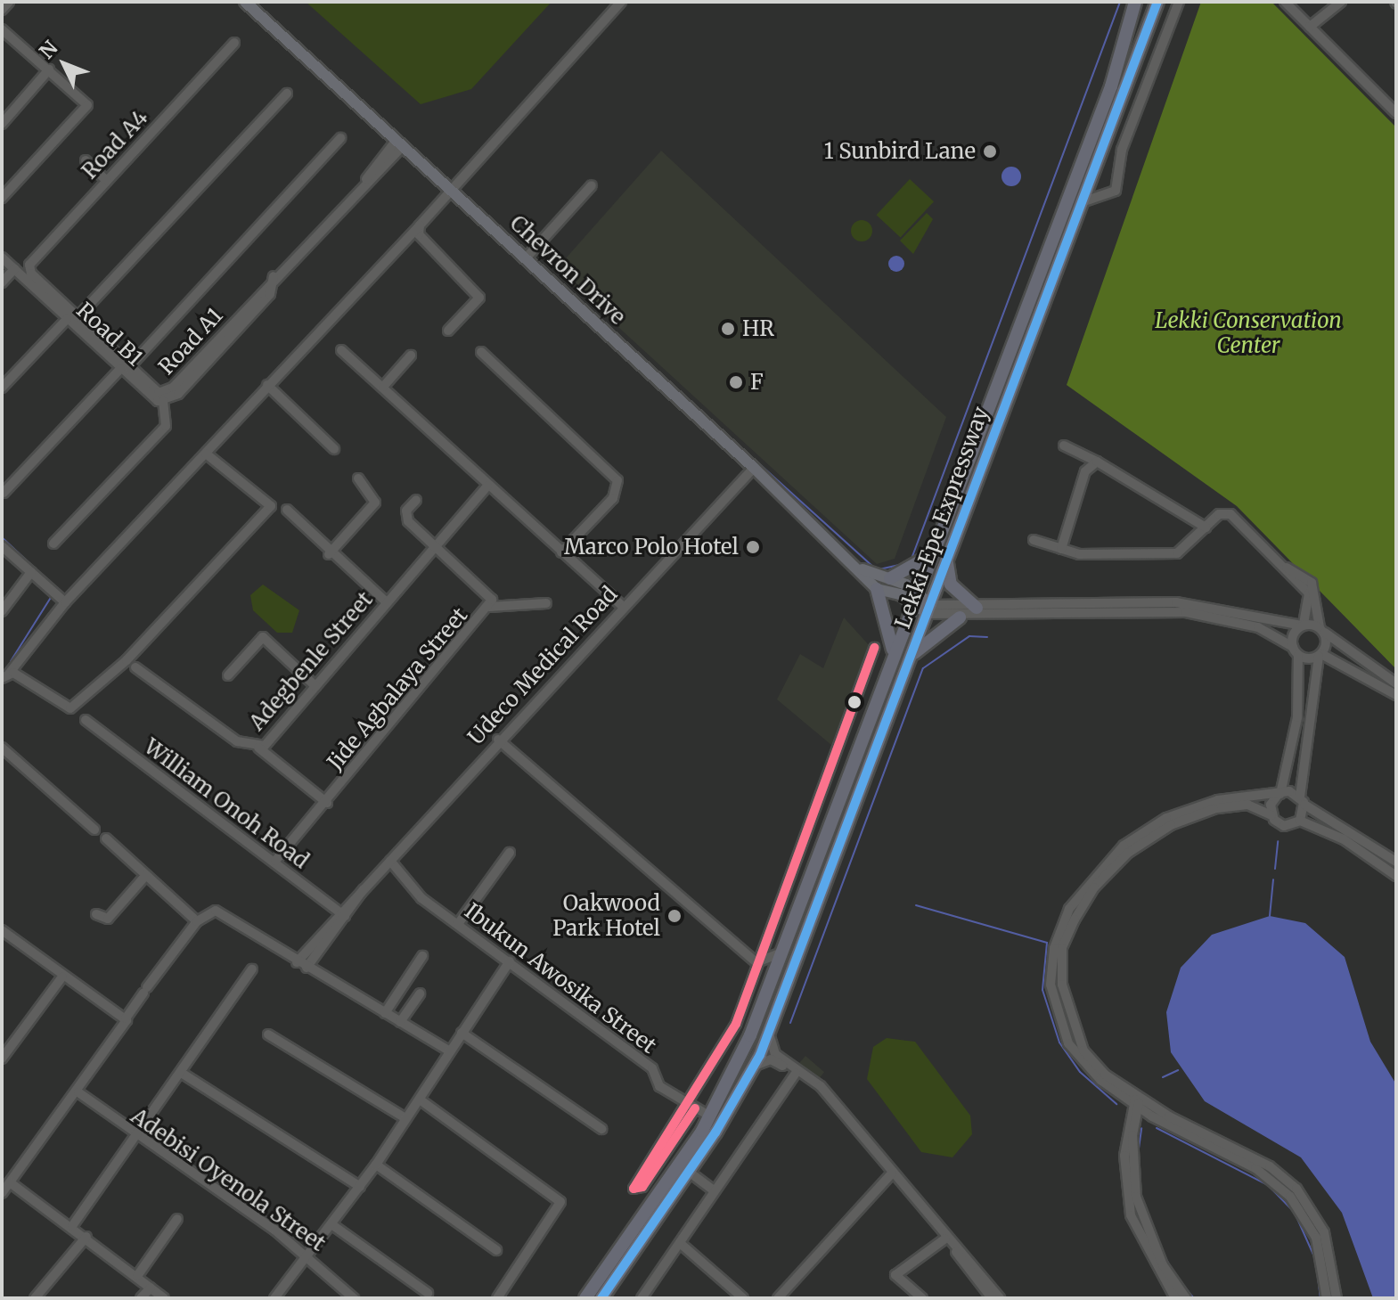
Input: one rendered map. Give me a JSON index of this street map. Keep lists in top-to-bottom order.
{
  "streets": {
    "highway": ["Lekki-Epe Expressway"],
    "main road": ["Chevron Drive"],
    "street": [
      "Road A4",
      "Road B1",
      "Road A1",
      "Adegbenle Street",
      "Udeco Medical Road",
      "Jide Agbalaya Street",
      "William Onoh Road",
      "Ibukun Awosika Street",
      "Adebisi Oyenola Street"
    ]
  },
  "crossings": [
    ["Road A4", "Road A1"],
    ["Chevron Drive", "Road A1"],
    ["Chevron Drive", "Lekki-Epe Expressway"],
    ["Chevron Drive", "Udeco Medical Road"],
    ["Road B1", "Road A1"],
    ["Lekki-Epe Expressway", "Ibukun Awosika Street"],
    ["Adegbenle Street", "Jide Agbalaya Street"],
    ["Udeco Medical Road", "William Onoh Road"],
    ["Udeco Medical Road", "Ibukun Awosika Street"],
    ["Jide Agbalaya Street", "William Onoh Road"]
  ],
  "parks": ["Lekki Conservation Center"],
  "places": [
    "1 Sunbird Lane",
    "HR",
    "F",
    "Marco Polo Hotel",
    "Oakwood Park Hotel"
  ],
  "north": "top left"
}
